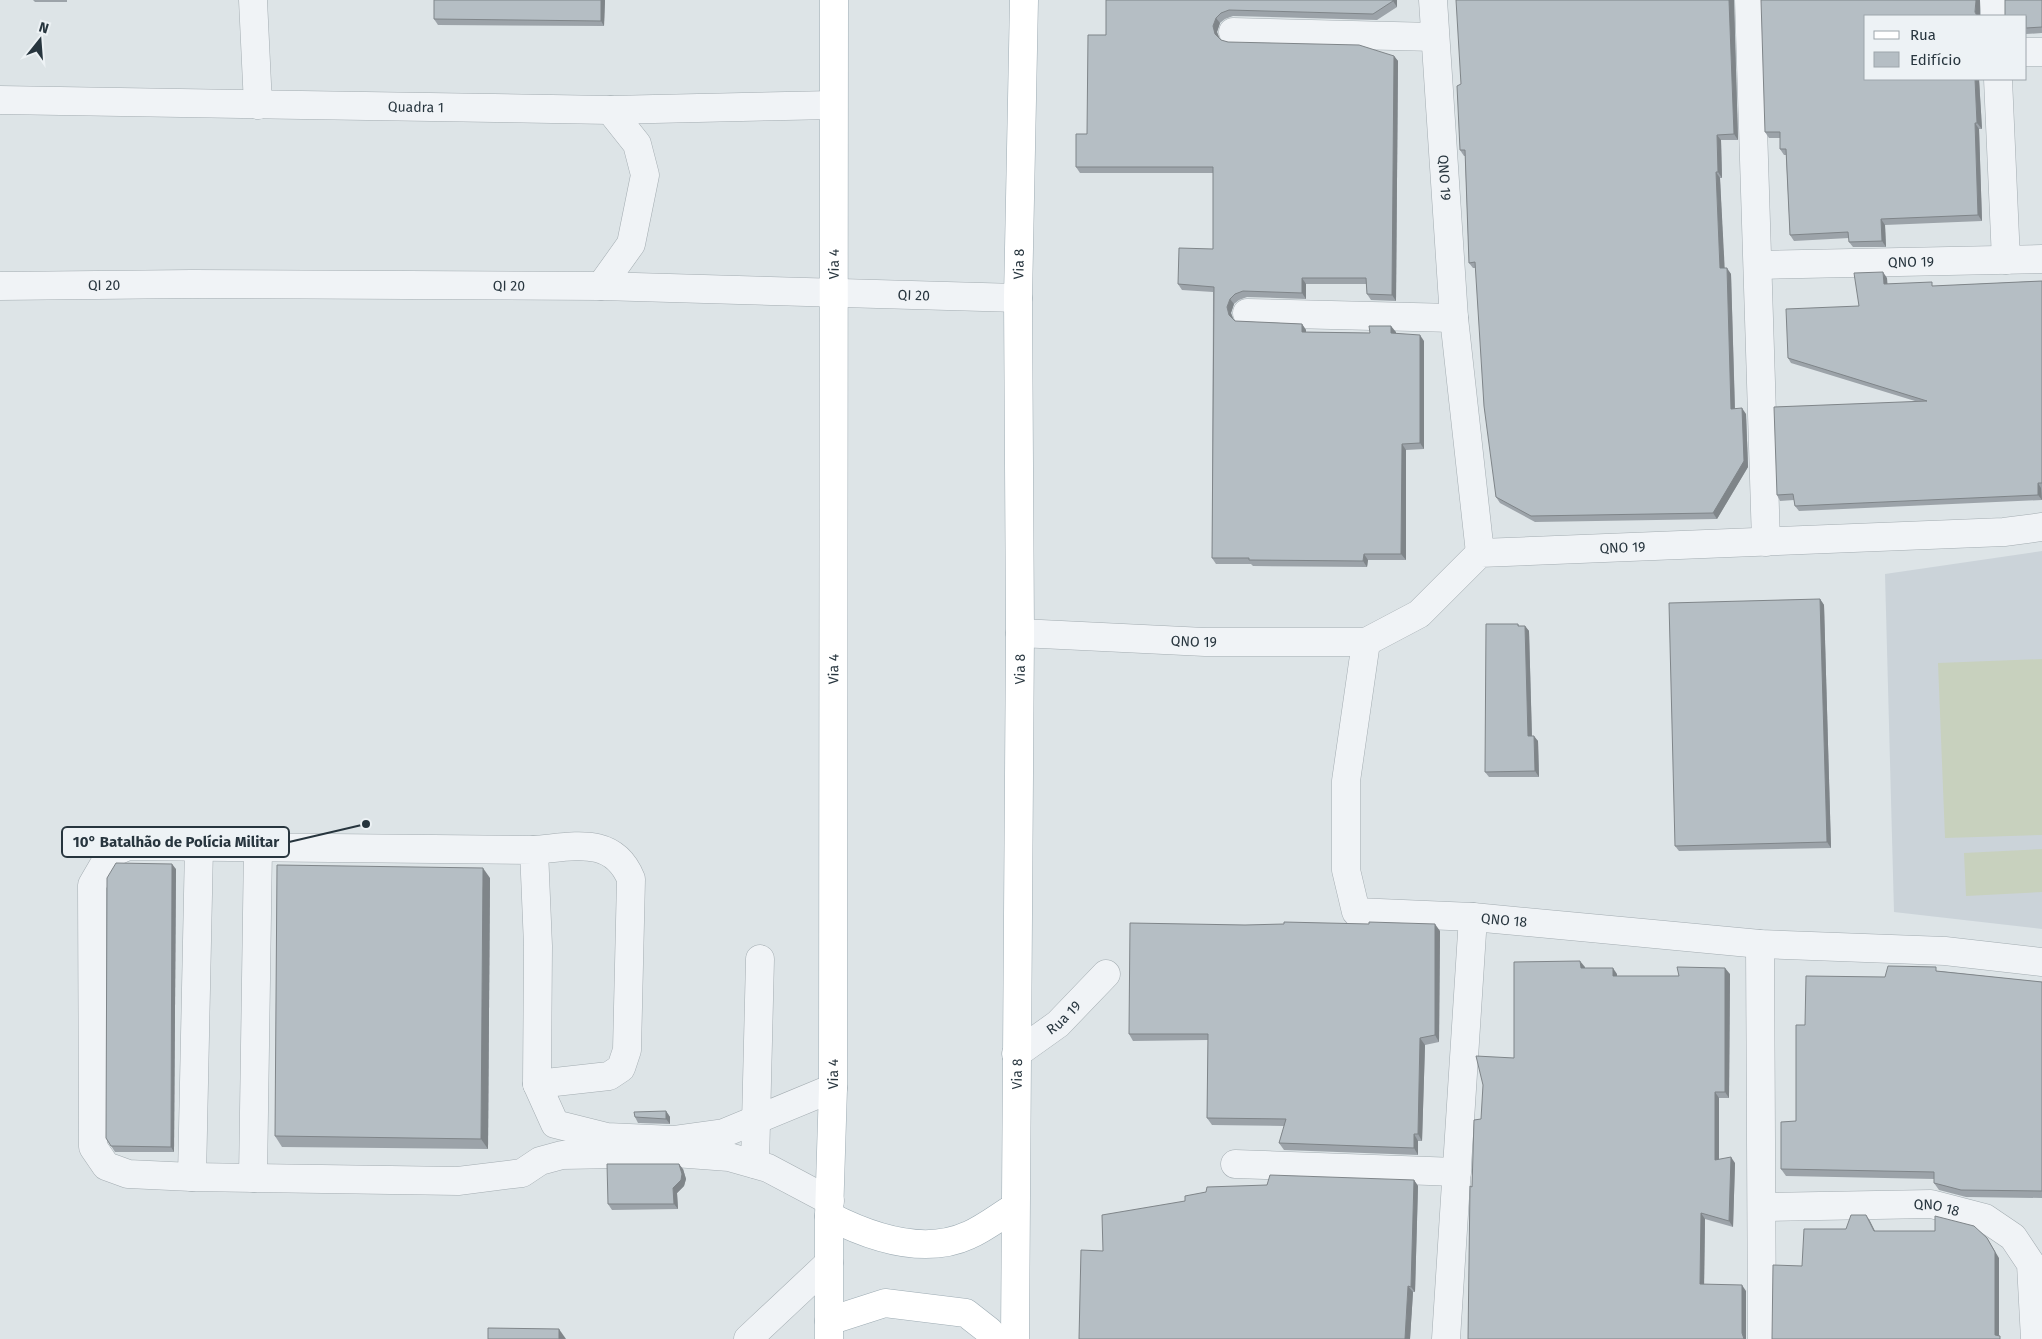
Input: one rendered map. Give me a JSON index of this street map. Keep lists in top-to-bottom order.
{
  "streets": {
    "main road": ["Via 8", "Via 4"],
    "street": [
      "Quadra 1",
      "QNO 19",
      "QI 20",
      "QNO 18",
      "Rua 19"
    ]
  },
  "crossings": [
    ["Quadra 1", "Via 4"],
    ["QNO 19", "Via 8"],
    ["Via 8", "QI 20"],
    ["Via 8", "Rua 19"],
    ["Via 4", "QI 20"]
  ],
  "places": ["10° Batalhão de Polícia Militar"],
  "legend": ["Rua", "Edifício"],
  "north": "top"
}
